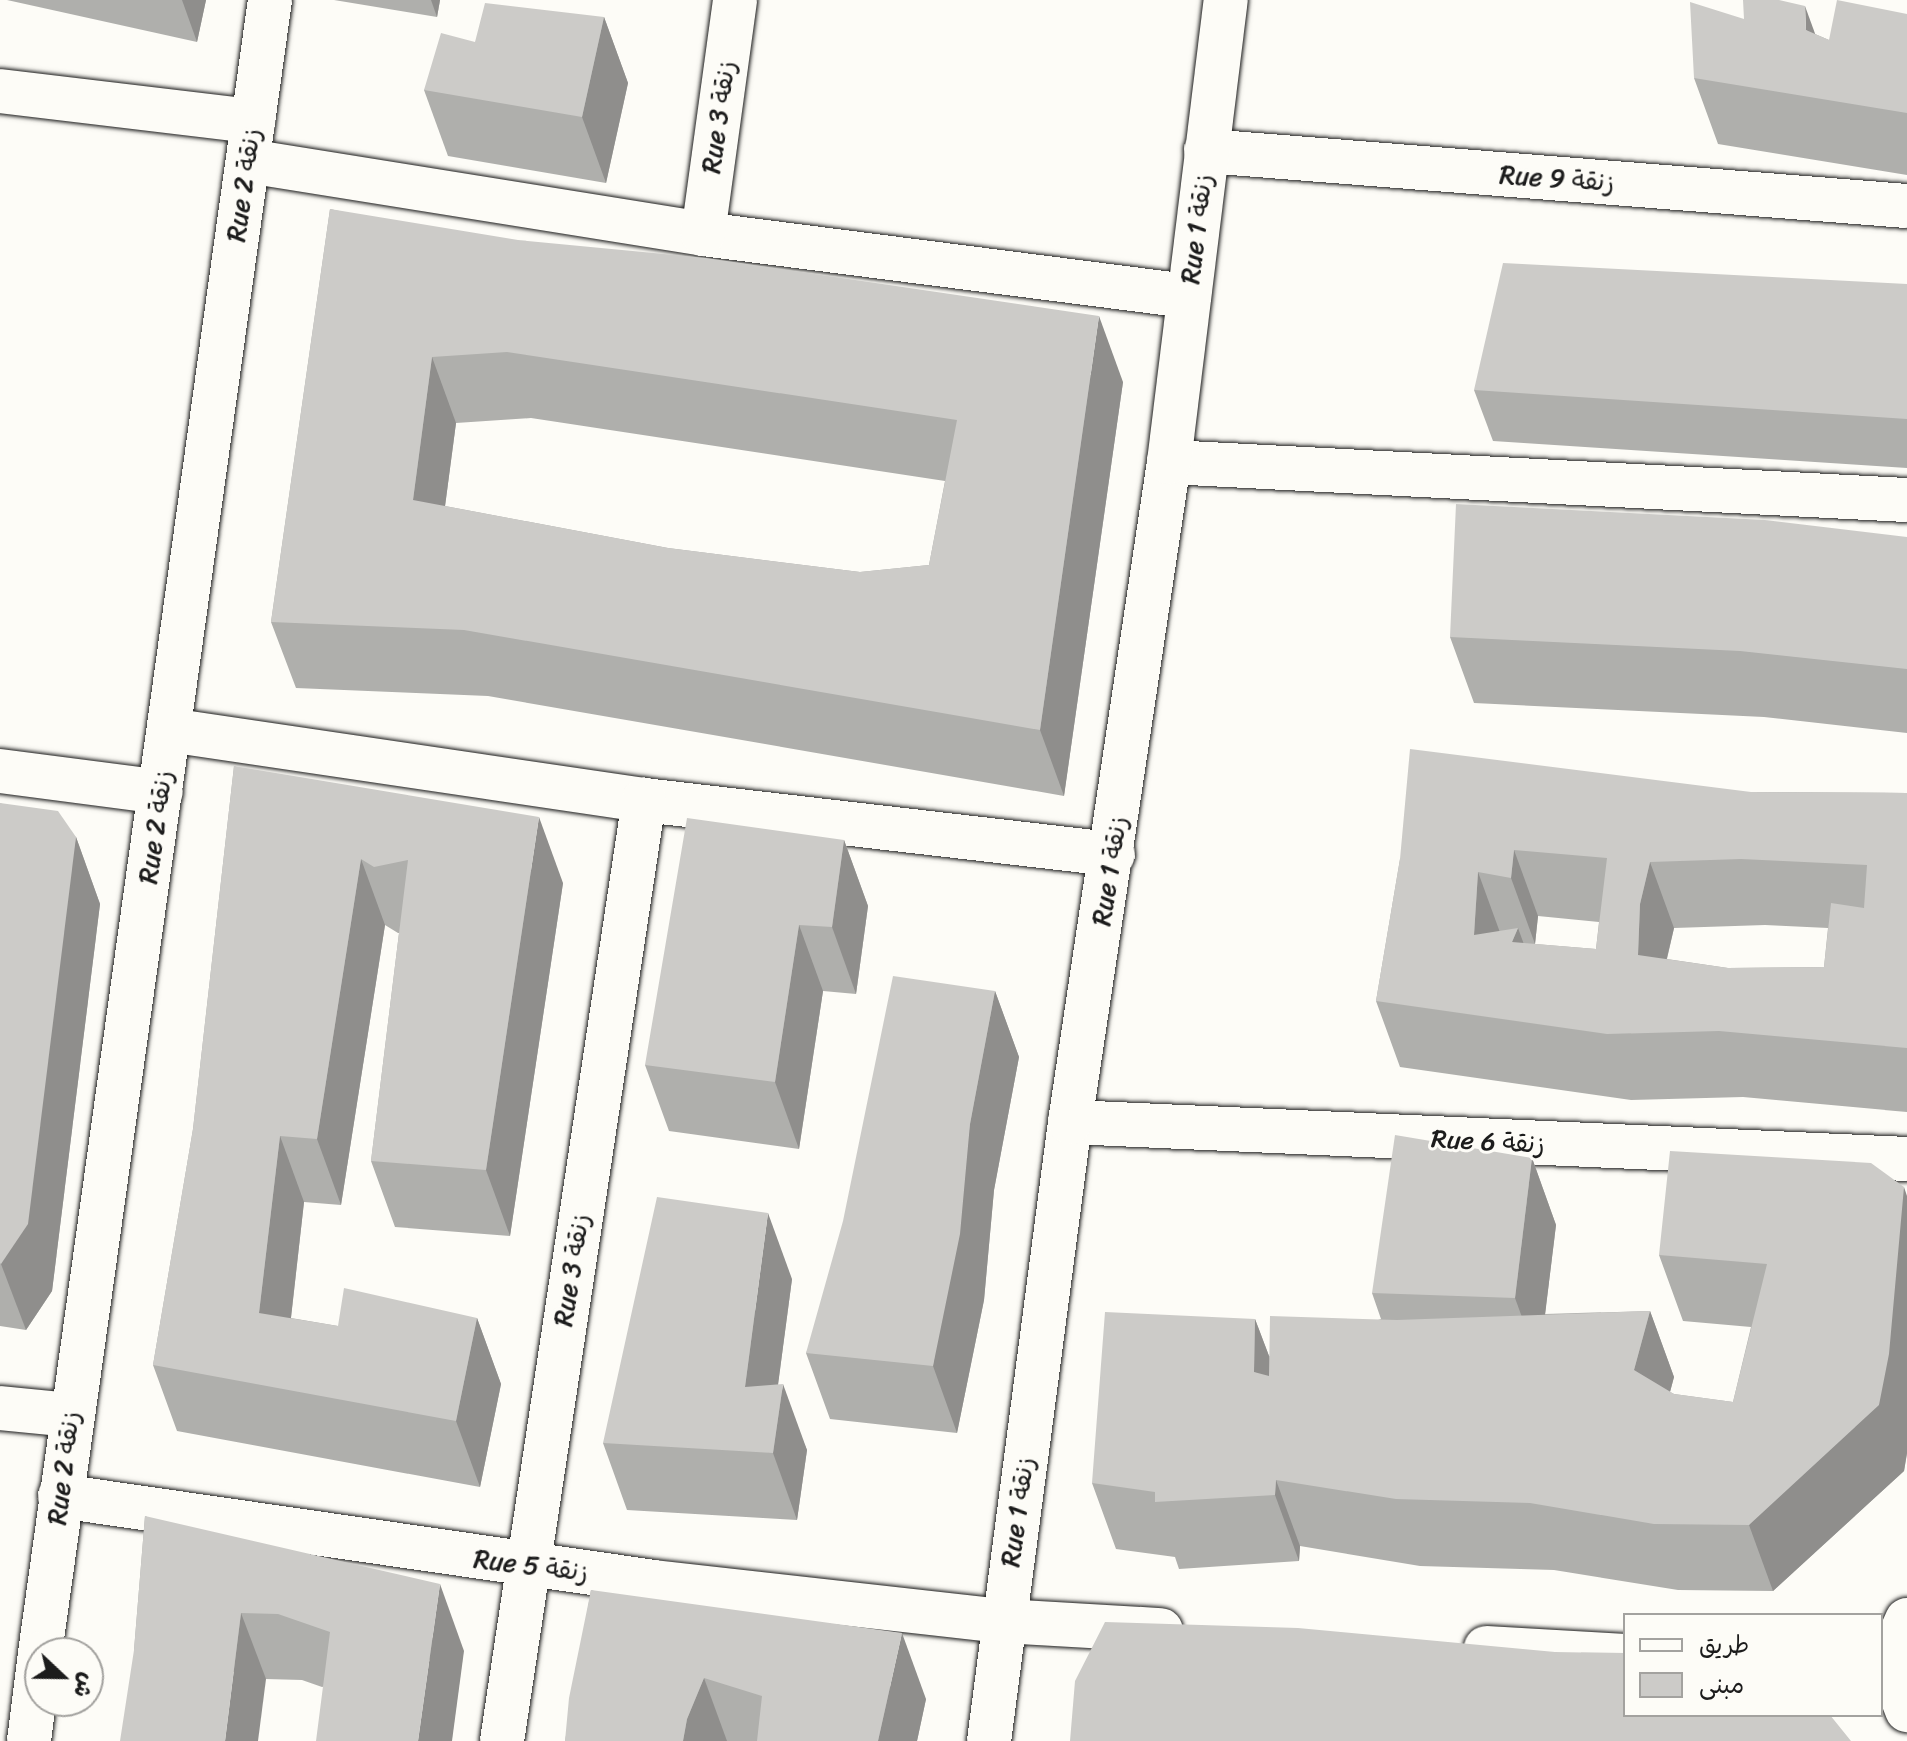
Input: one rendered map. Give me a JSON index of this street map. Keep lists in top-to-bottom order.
{
  "streets": {
    "street": [
      "Rue 3 زنقة",
      "Rue 9 زنقة",
      "Rue 2 زنقة",
      "Rue 1 زنقة",
      "Rue 6 زنقة",
      "Rue 5 زنقة"
    ]
  },
  "crossings": [
    ["Rue 3 زنقة", "Rue 5 زنقة"],
    ["Rue 9 زنقة", "Rue 1 زنقة"],
    ["Rue 2 زنقة", "Rue 5 زنقة"],
    ["Rue 1 زنقة", "Rue 6 زنقة"],
    ["Rue 1 زنقة", "Rue 5 زنقة"]
  ],
  "legend": ["طريق", "مبنى"],
  "north": "right"
}
